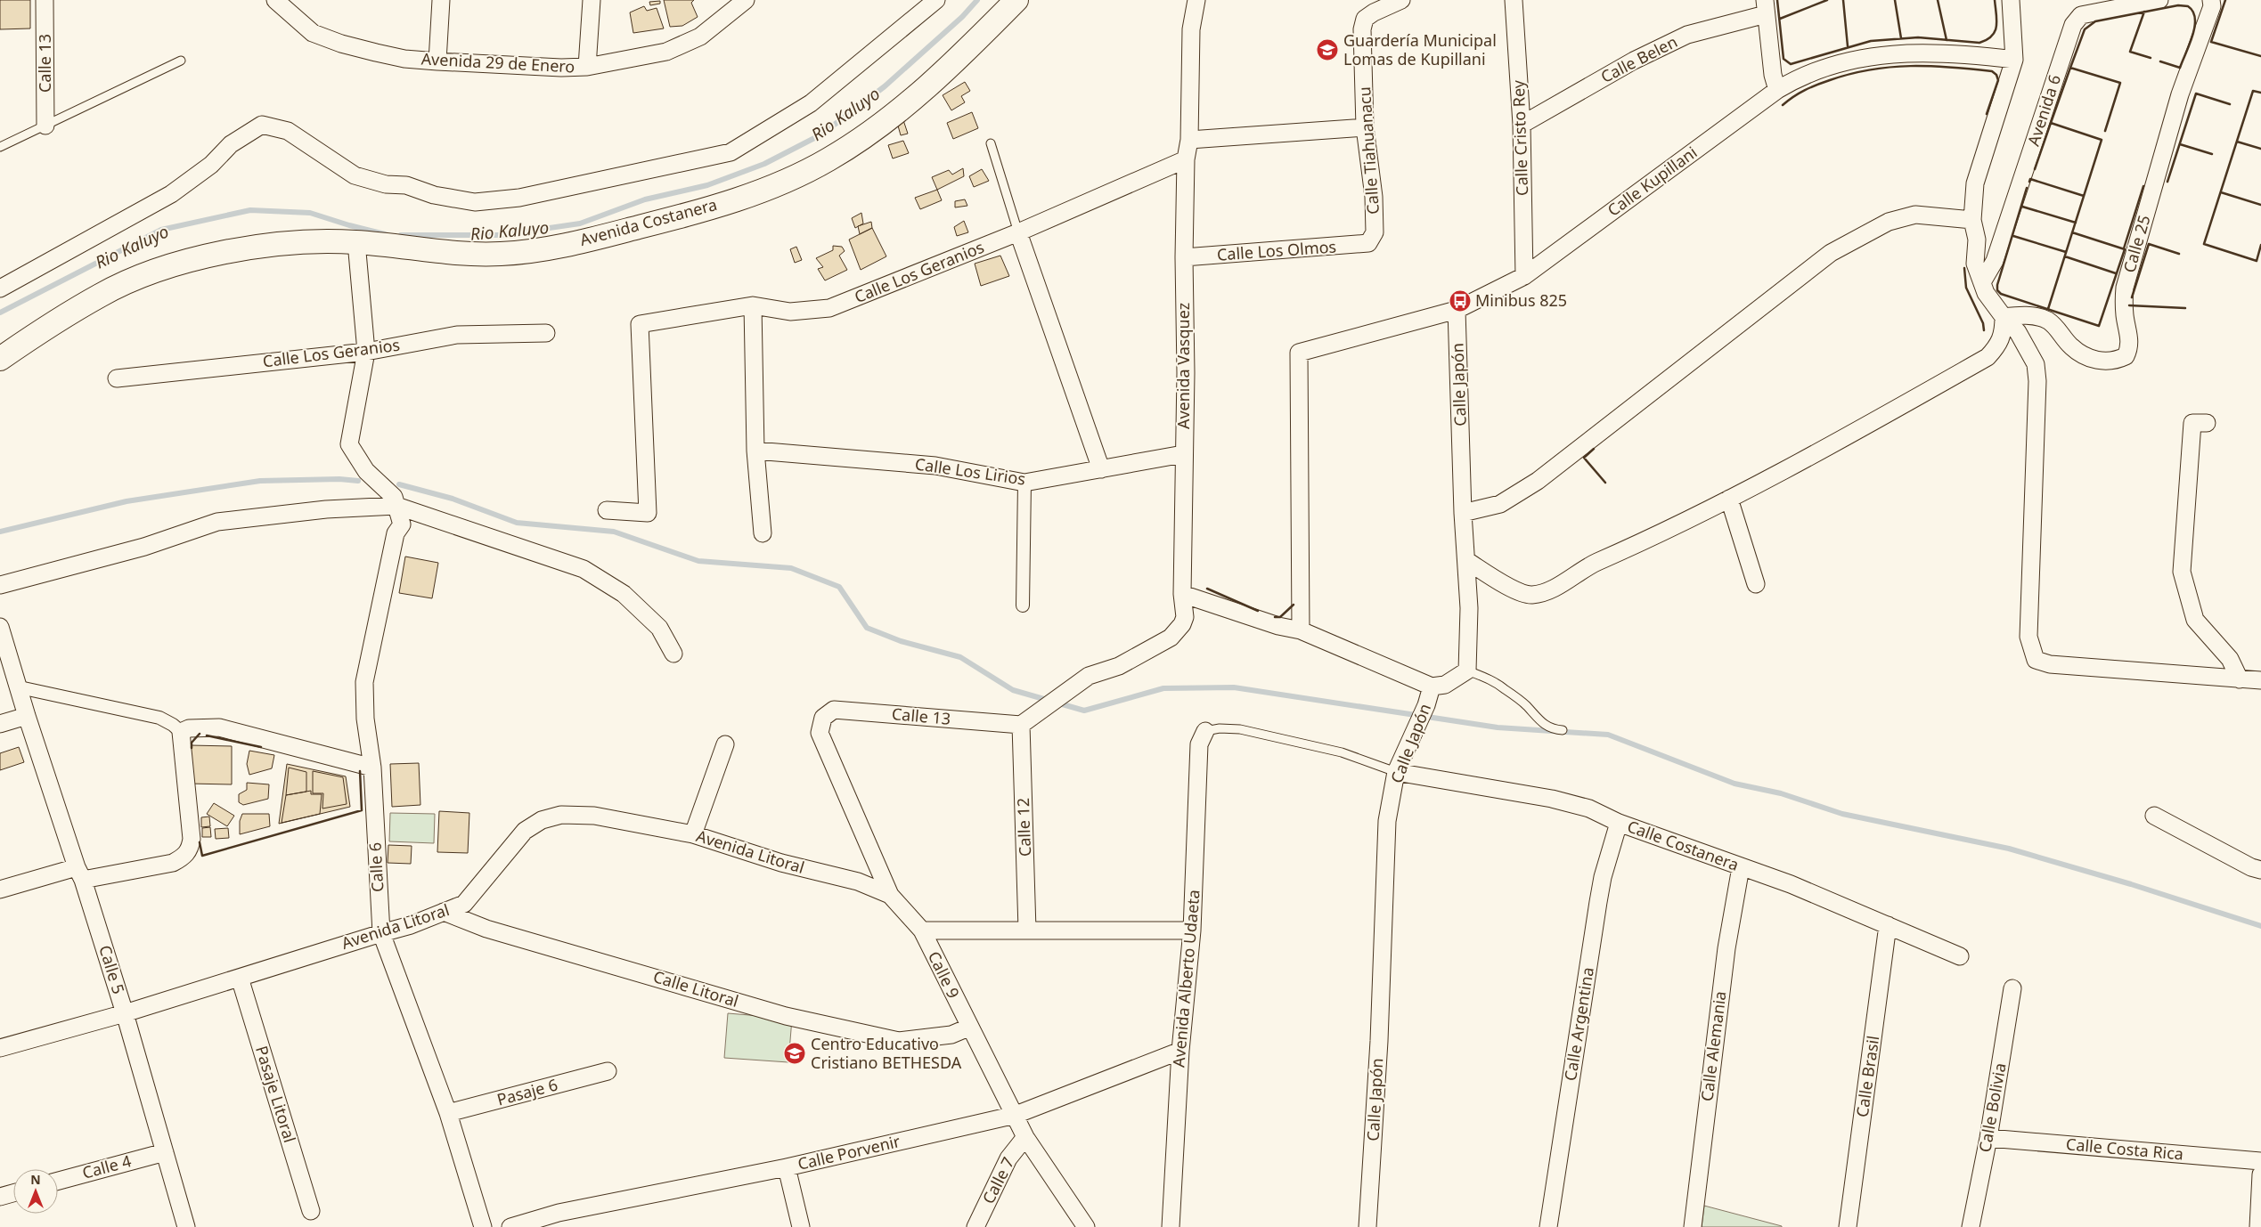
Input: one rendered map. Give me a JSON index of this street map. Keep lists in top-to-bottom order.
{
  "streets": {
    "main road": ["Avenida Costanera"],
    "street": [
      "Calle Belen",
      "Calle 13",
      "Avenida 29 de Enero",
      "Avenida 6",
      "Calle Cristo Rey",
      "Calle Tiahuanacu",
      "Calle Kupillani",
      "Calle 25",
      "Calle Los Olmos",
      "Calle Los Geranios",
      "Avenida Vasquez",
      "Calle Japón",
      "Calle Los Lirios",
      "Calle 12",
      "Calle Costanera",
      "Avenida Litoral",
      "Calle 6",
      "Calle 5",
      "Calle 9",
      "Avenida Alberto Udaeta",
      "Calle Litoral",
      "Calle Argentina",
      "Calle Alemania",
      "Calle Brasil",
      "Pasaje 6",
      "Pasaje Litoral",
      "Calle Bolivia",
      "Calle Costa Rica",
      "Calle Porvenir",
      "Calle 4",
      "Calle 7"
    ]
  },
  "crossings": [
    ["Calle Belen", "Calle Cristo Rey"],
    ["Calle 13", "Avenida Vasquez"],
    ["Calle 13", "Calle 12"],
    ["Calle 13", "Calle 9"],
    ["Calle Cristo Rey", "Calle Kupillani"],
    ["Calle Tiahuanacu", "Calle Los Olmos"],
    ["Calle Kupillani", "Calle Japón"],
    ["Calle Los Olmos", "Avenida Vasquez"],
    ["Calle Los Geranios", "Avenida Vasquez"],
    ["Avenida Vasquez", "Calle Los Lirios"],
    ["Avenida Vasquez", "Calle 12"],
    ["Calle Japón", "Calle Costanera"],
    ["Calle Costanera", "Calle Argentina"],
    ["Calle Costanera", "Calle Alemania"],
    ["Calle Costanera", "Calle Brasil"],
    ["Avenida Litoral", "Calle 6"],
    ["Avenida Litoral", "Calle 5"],
    ["Avenida Litoral", "Calle 9"],
    ["Avenida Litoral", "Calle Litoral"],
    ["Avenida Litoral", "Pasaje Litoral"],
    ["Calle 6", "Pasaje 6"],
    ["Calle 5", "Calle 4"],
    ["Calle 9", "Calle Litoral"],
    ["Calle 9", "Calle Porvenir"],
    ["Calle 9", "Calle 7"],
    ["Avenida Alberto Udaeta", "Calle Porvenir"],
    ["Calle Bolivia", "Calle Costa Rica"]
  ],
  "water": ["Rio Kaluyo"],
  "places": {
    "school or university": ["Guardería Municipal Lomas de Kupillani", "Centro Educativo Cristiano BETHESDA"],
    "bus stop": ["Minibus 825"]
  },
  "north": "top"
}
